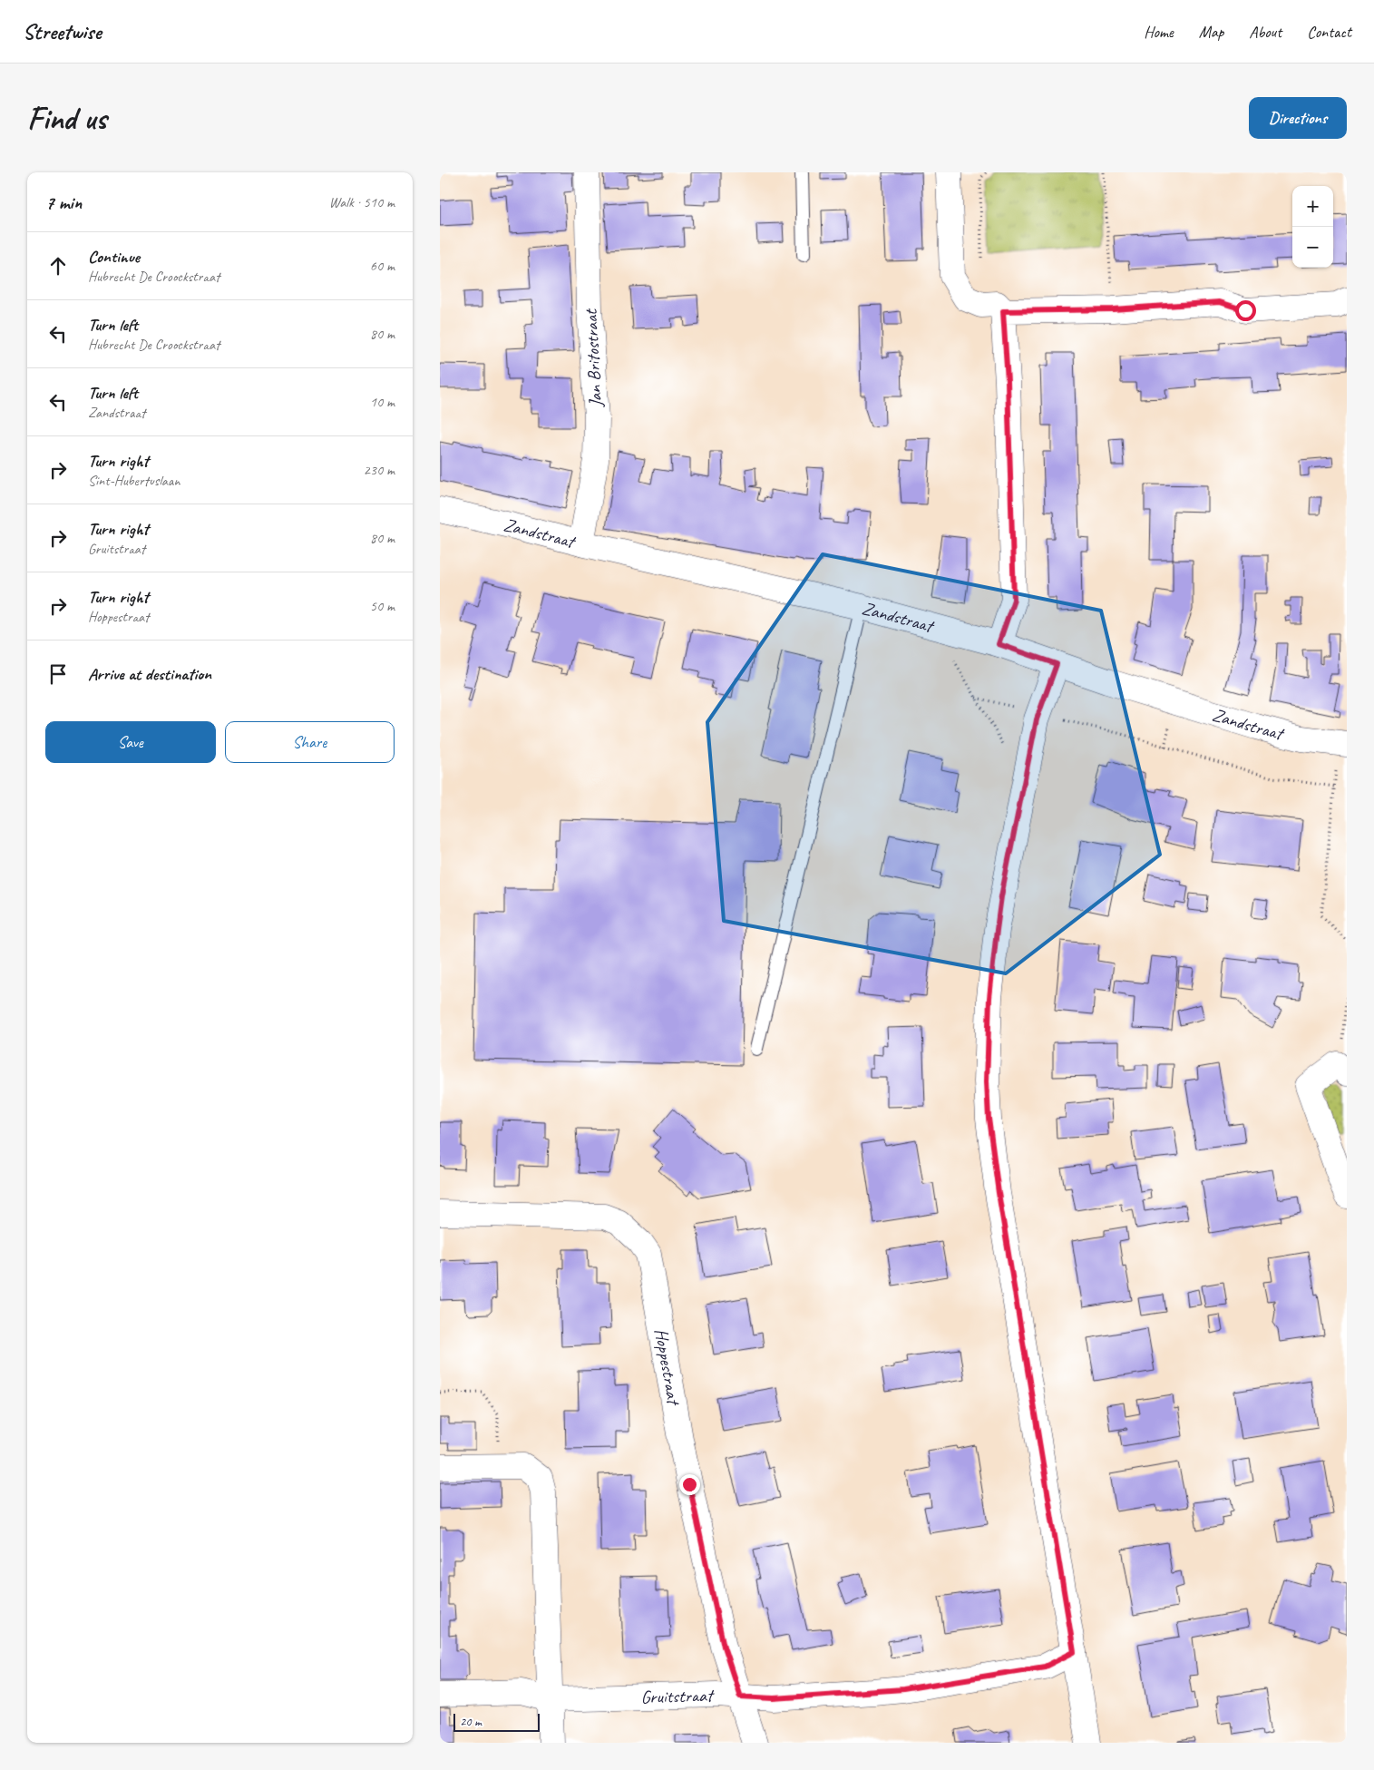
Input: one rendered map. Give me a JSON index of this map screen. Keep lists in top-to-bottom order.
{
  "streets": {
    "street": [
      "Jan Britostraat",
      "Zandstraat",
      "Hoppestraat",
      "Gruitstraat"
    ]
  },
  "crossings": [
    ["Jan Britostraat", "Zandstraat"],
    ["Hoppestraat", "Gruitstraat"]
  ],
  "scale_bar": "20 m",
  "page": {
    "header": "Streetwise",
    "nav": [
      "Home",
      "Map",
      "About",
      "Contact"
    ],
    "buttons": [
      "Directions",
      ["Save", "Share"]
    ],
    "title": "Find us",
    "heading": ["7 min", "Walk · 510 m"],
    "map_buttons": ["+", "−"],
    "list": [
      ["Continue", "Hubrecht De Croockstraat", "60 m"],
      ["Turn left", "Hubrecht De Croockstraat", "80 m"],
      ["Turn left", "Zandstraat", "10 m"],
      ["Turn right", "Sint-Hubertuslaan", "230 m"],
      ["Turn right", "Gruitstraat", "80 m"],
      ["Turn right", "Hoppestraat", "50 m"],
      "Arrive at destination"
    ],
    "scale": "20 m"
  }
}
